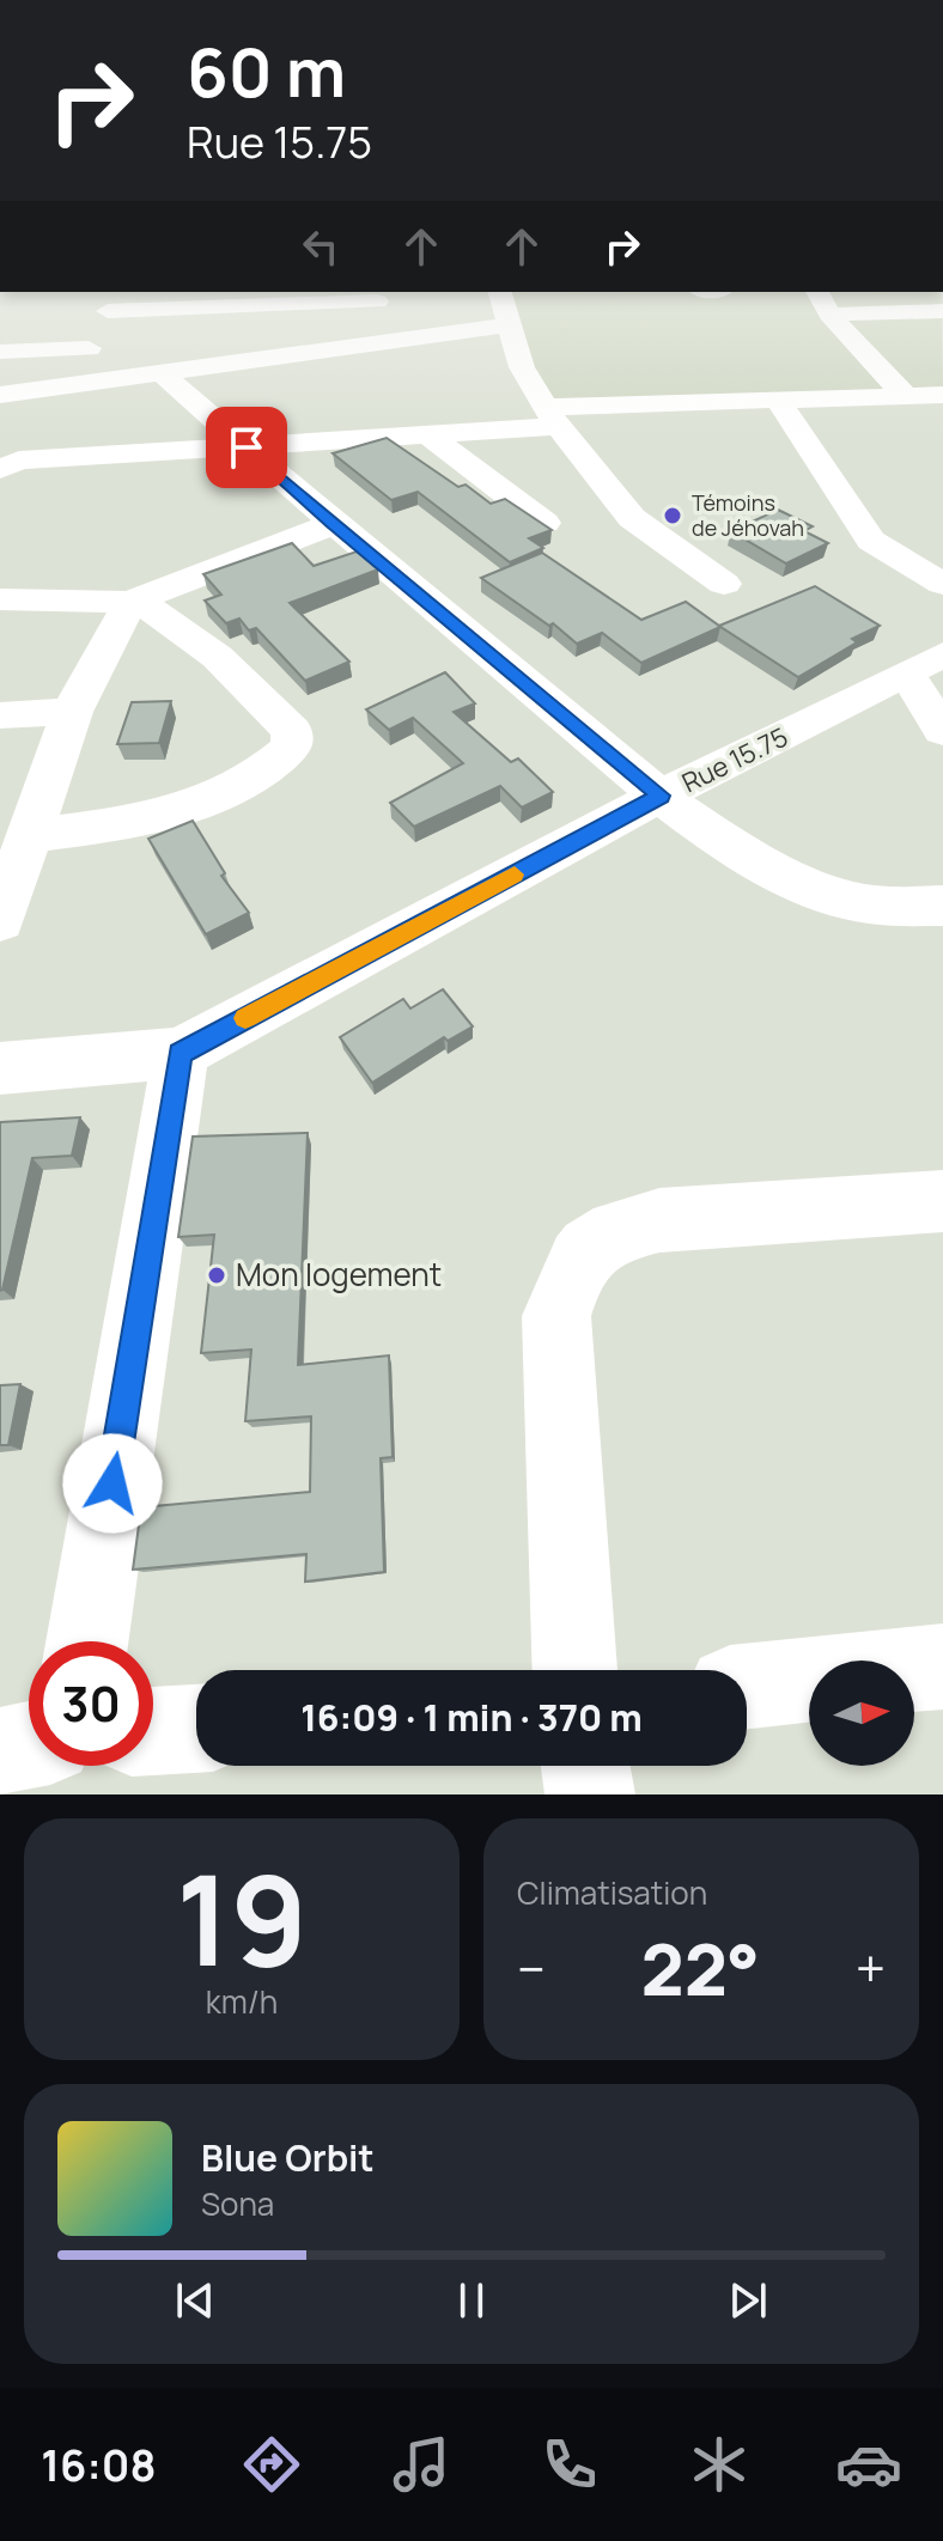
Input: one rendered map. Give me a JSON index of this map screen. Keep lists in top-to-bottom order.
{
  "streets": {
    "street": ["Rue 15.75"]
  },
  "places": ["Témoins de Jéhovah", "Mon logement"],
  "north": "right",
  "page": {
    "turn": ["60 m", "Rue 15.75"],
    "limit": "30",
    "trip": "16:09 · 1 min · 370 m",
    "tile": [
      ["19", "km/h"],
      "Climatisation"
    ],
    "heat": ["−", "22°", "+"],
    "song": ["Blue Orbit", "Sona"],
    "tabs": "16:08"
  }
}
